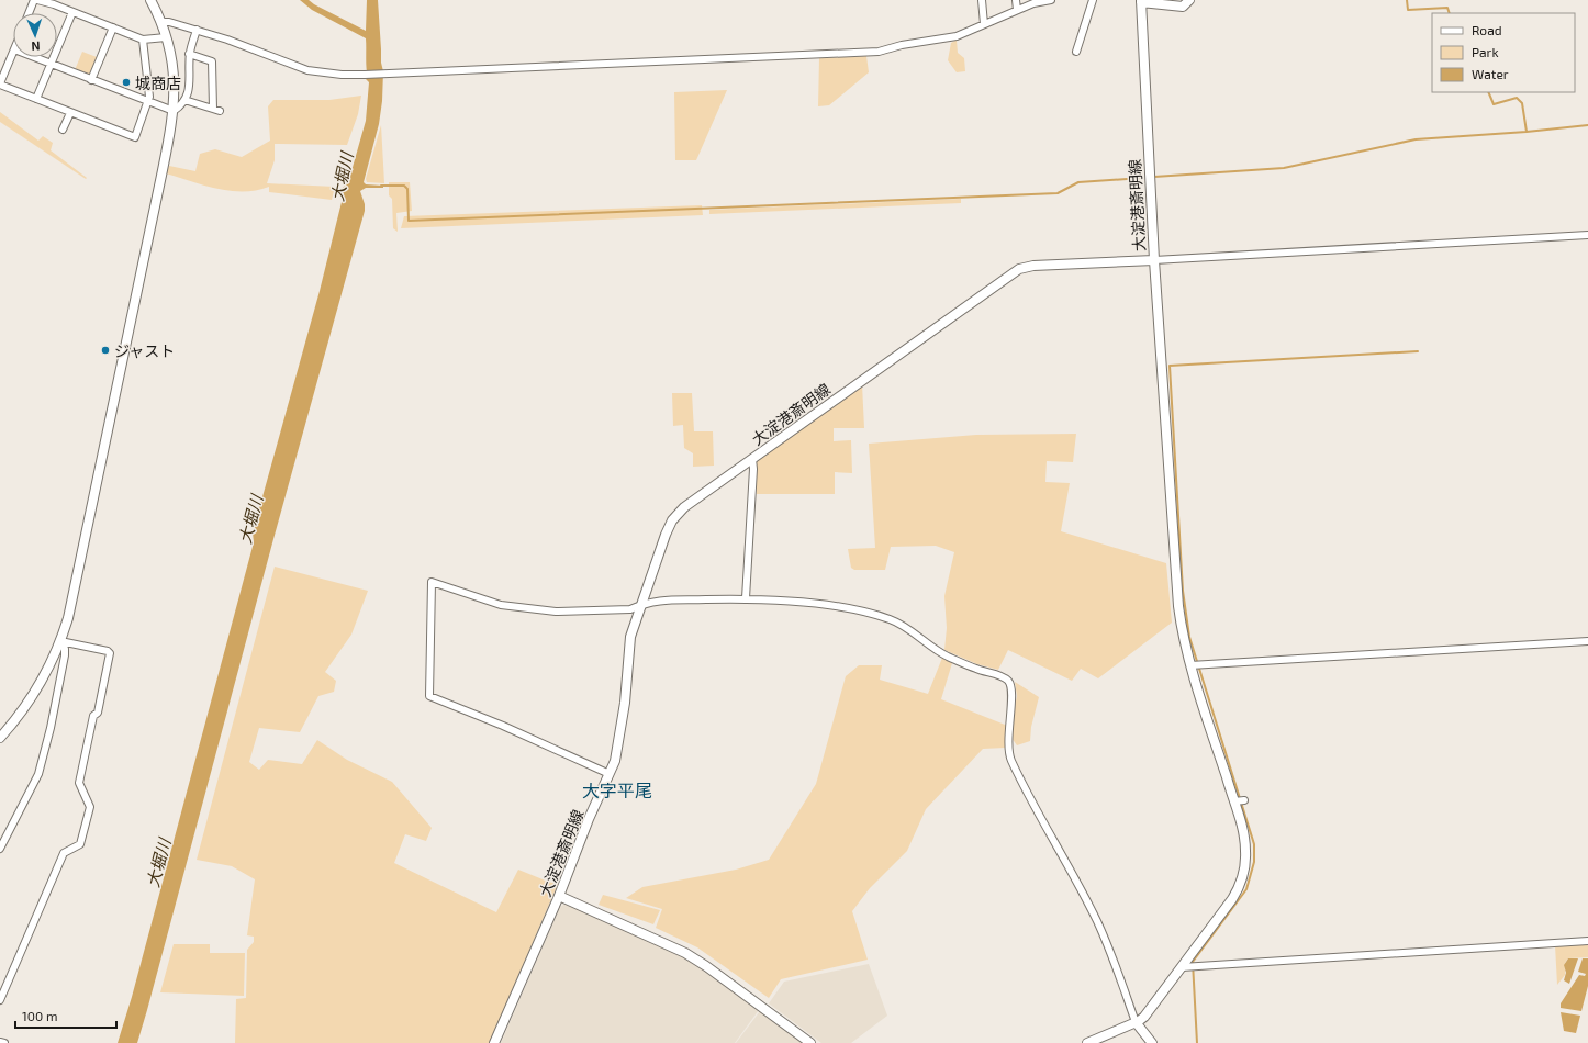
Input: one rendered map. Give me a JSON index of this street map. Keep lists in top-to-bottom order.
{
  "streets": {
    "street": ["大淀港斎明線"]
  },
  "districts": ["大字平尾"],
  "water": ["大堀川"],
  "places": ["城商店", "ジャスト"],
  "legend": ["Road", "Park", "Water"],
  "scale_bar": "100 m",
  "north": "bottom"
}
